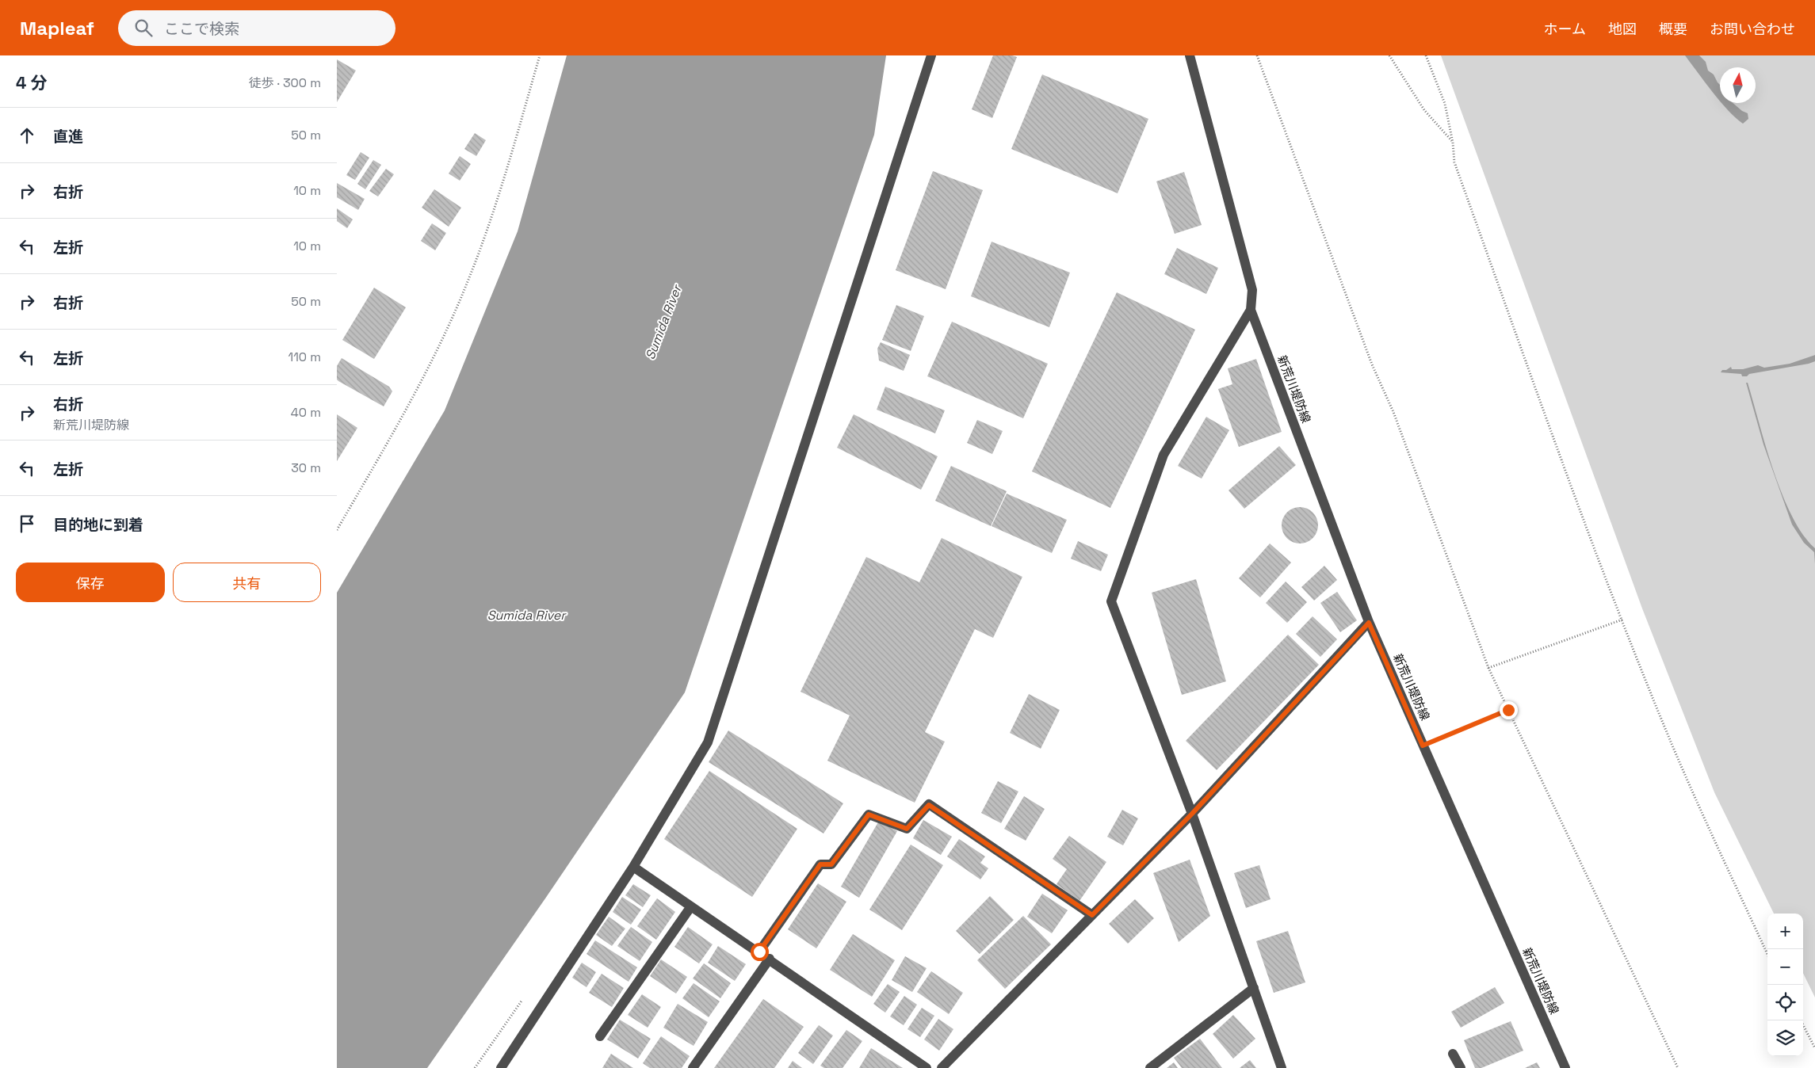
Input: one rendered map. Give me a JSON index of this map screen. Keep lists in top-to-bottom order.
{
  "streets": {
    "street": ["新荒川堤防線"]
  },
  "water": ["Sumida River"],
  "north": "top",
  "page": {
    "header": "Mapleaf",
    "search": "ここで検索",
    "nav": [
      "ホーム",
      "地図",
      "概要",
      "お問い合わせ"
    ],
    "heading": ["4 分", "徒歩 · 300 m"],
    "list": [
      ["直進", "50 m"],
      ["右折", "10 m"],
      ["左折", "10 m"],
      ["右折", "50 m"],
      ["左折", "110 m"],
      ["右折", "新荒川堤防線", "40 m"],
      ["左折", "30 m"],
      "目的地に到着"
    ],
    "buttons": ["保存", "共有"],
    "map_buttons": ["+", "−"]
  }
}
